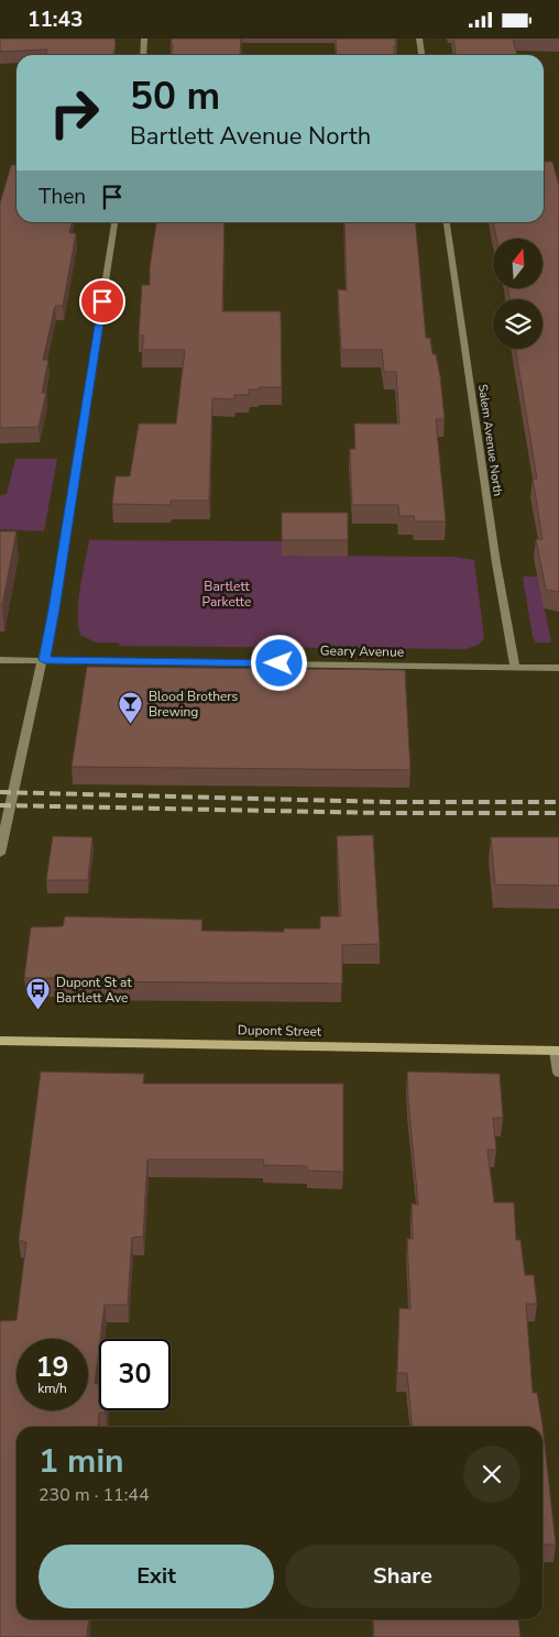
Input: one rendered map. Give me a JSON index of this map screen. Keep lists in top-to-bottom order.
{
  "streets": {
    "main road": ["Dupont Street"],
    "street": ["Salem Avenue North", "Geary Avenue"]
  },
  "crossings": [
    ["Salem Avenue North", "Geary Avenue"]
  ],
  "parks": ["Bartlett Parkette"],
  "places": {
    "bar": ["Blood Brothers Brewing"],
    "bus stop": ["Dupont St at Bartlett Ave"]
  },
  "north": "top",
  "page": {
    "status": "11:43",
    "turn": ["50 m", "Bartlett Avenue North"],
    "then": "Then",
    "speed": "19 km/h",
    "limit": "30",
    "heading": ["1 min", "230 m · 11:44"],
    "buttons": ["Exit", "Share"]
  }
}
